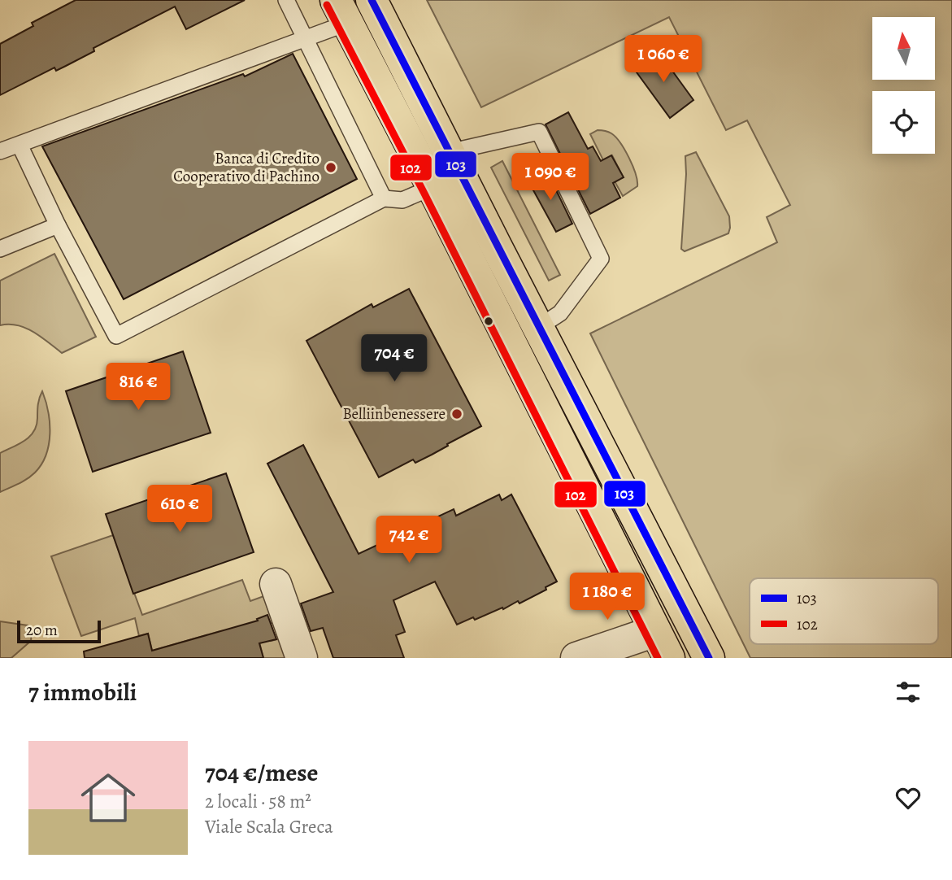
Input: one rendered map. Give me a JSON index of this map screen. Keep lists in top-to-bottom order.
{
  "places": ["Banca di Credito Cooperativo di Pachino", "Belliinbenessere"],
  "lines": ["transit line 103", "transit line 102"],
  "legend": ["103", "102"],
  "scale_bar": "20 m",
  "north": "top",
  "page": {
    "price": [
      "1 060 €",
      "1 090 €",
      "704 €",
      "816 €",
      "610 €",
      "742 €",
      "1 180 €"
    ],
    "scale": "20 m",
    "heading": "7 immobili",
    "list": [
      {
        "name": "704 €/mese",
        "note": "2 locali · 58 m² · Viale Scala Greca"
      }
    ]
  }
}
